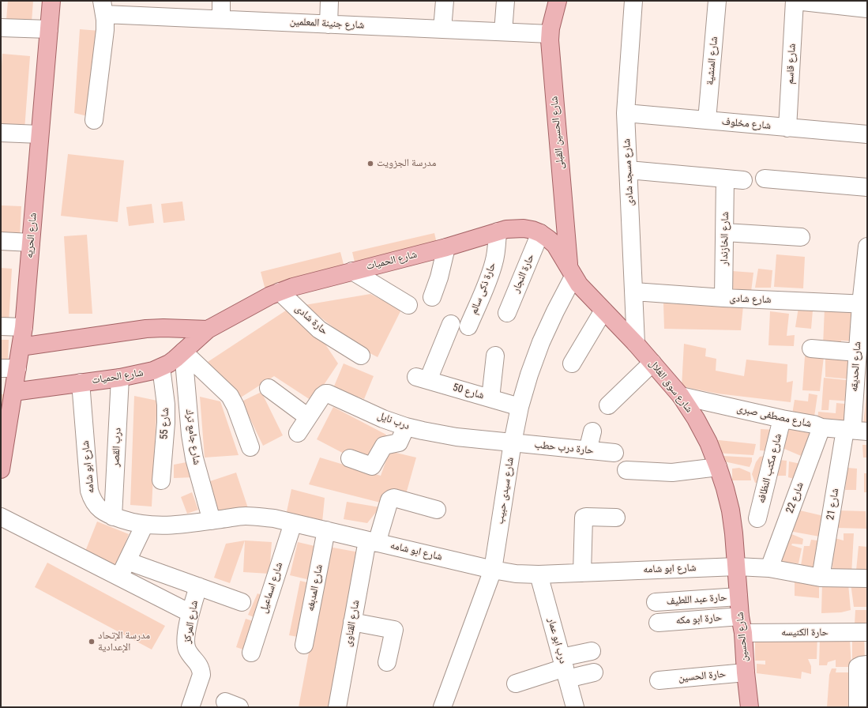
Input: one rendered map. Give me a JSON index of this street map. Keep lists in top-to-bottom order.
{
  "streets": {
    "main road": [
      "شارع الحسين القبلى",
      "شارع الحريه",
      "شارع الحميات",
      "شارع سوق الغلال",
      "شارع الحسين"
    ],
    "street": [
      "شارع جنينة المعلمين",
      "شارع المنشية",
      "شارع قاسم",
      "شارع مخلوف",
      "شارع مسجد شادى",
      "شارع الخازندار",
      "حارة النجار",
      "حارة ذكى سالم",
      "شارع شادى",
      "حارة شادى",
      "شارع الحديقه",
      "شارع 50",
      "شارع مصطفى صبرى",
      "درب نايل",
      "شارع 55",
      "شارع جامع ترك",
      "درب القصر",
      "حارة درب حطب",
      "شارع ابو شامه",
      "شارع مكتب النظافه",
      "شارع سيدى حبيب",
      "شارع 22",
      "شارع 21",
      "شارع اسماعيل",
      "شارع المدبغه",
      "حارة عبد اللطيف",
      "حارة ابو مكه",
      "شارع المركز",
      "شارع القناوى",
      "حارة الكنيسه",
      "درب ابو عمار",
      "حارة الحسين"
    ]
  },
  "crossings": [
    ["شارع جنينة المعلمين", "شارع الحسين القبلى"],
    ["شارع المنشية", "شارع مخلوف"],
    ["شارع قاسم", "شارع مخلوف"],
    ["شارع مخلوف", "شارع مسجد شادى"],
    ["شارع الحسين القبلى", "شارع الحميات"],
    ["شارع الحسين القبلى", "شارع سوق الغلال"],
    ["شارع الحسين القبلى", "شارع سيدى حبيب"],
    ["شارع مسجد شادى", "شارع شادى"],
    ["شارع مسجد شادى", "شارع سوق الغلال"],
    ["شارع الحريه", "شارع الحميات"],
    ["شارع الخازندار", "شارع شادى"],
    ["شارع الحميات", "حارة النجار"],
    ["شارع الحميات", "حارة ذكى سالم"],
    ["شارع الحميات", "حارة شادى"],
    ["شارع الحميات", "شارع سوق الغلال"],
    ["شارع الحميات", "شارع 55"],
    ["شارع الحميات", "شارع جامع ترك"],
    ["شارع الحميات", "درب القصر"],
    ["شارع الحميات", "شارع ابو شامه"],
    ["شارع الحميات", "شارع سيدى حبيب"],
    ["شارع شادى", "شارع الحديقه"],
    ["شارع الحديقه", "شارع مصطفى صبرى"],
    ["شارع الحديقه", "شارع 21"],
    ["شارع سوق الغلال", "شارع مصطفى صبرى"],
    ["شارع سوق الغلال", "شارع ابو شامه"],
    ["شارع سوق الغلال", "شارع سيدى حبيب"],
    ["شارع سوق الغلال", "شارع الحسين"],
    ["شارع 50", "شارع سيدى حبيب"],
    ["شارع مصطفى صبرى", "شارع مكتب النظافه"],
    ["شارع مصطفى صبرى", "شارع 22"],
    ["شارع مصطفى صبرى", "شارع 21"],
    ["درب نايل", "حارة درب حطب"],
    ["درب نايل", "شارع سيدى حبيب"],
    ["شارع جامع ترك", "شارع ابو شامه"],
    ["درب القصر", "شارع ابو شامه"],
    ["حارة درب حطب", "شارع سيدى حبيب"],
    ["شارع ابو شامه", "شارع سيدى حبيب"],
    ["شارع ابو شامه", "شارع 22"],
    ["شارع ابو شامه", "شارع 21"],
    ["شارع ابو شامه", "شارع اسماعيل"],
    ["شارع ابو شامه", "شارع المدبغه"],
    ["شارع ابو شامه", "شارع القناوى"],
    ["شارع ابو شامه", "شارع الحسين"],
    ["شارع ابو شامه", "درب ابو عمار"],
    ["حارة عبد اللطيف", "شارع الحسين"],
    ["حارة ابو مكه", "حارة الكنيسه"],
    ["حارة ابو مكه", "شارع الحسين"],
    ["حارة الكنيسه", "شارع الحسين"],
    ["شارع الحسين", "حارة الحسين"]
  ],
  "places": ["مدرسة الجزويت", "مدرسة الإتحاد الإعدادية"]
}
